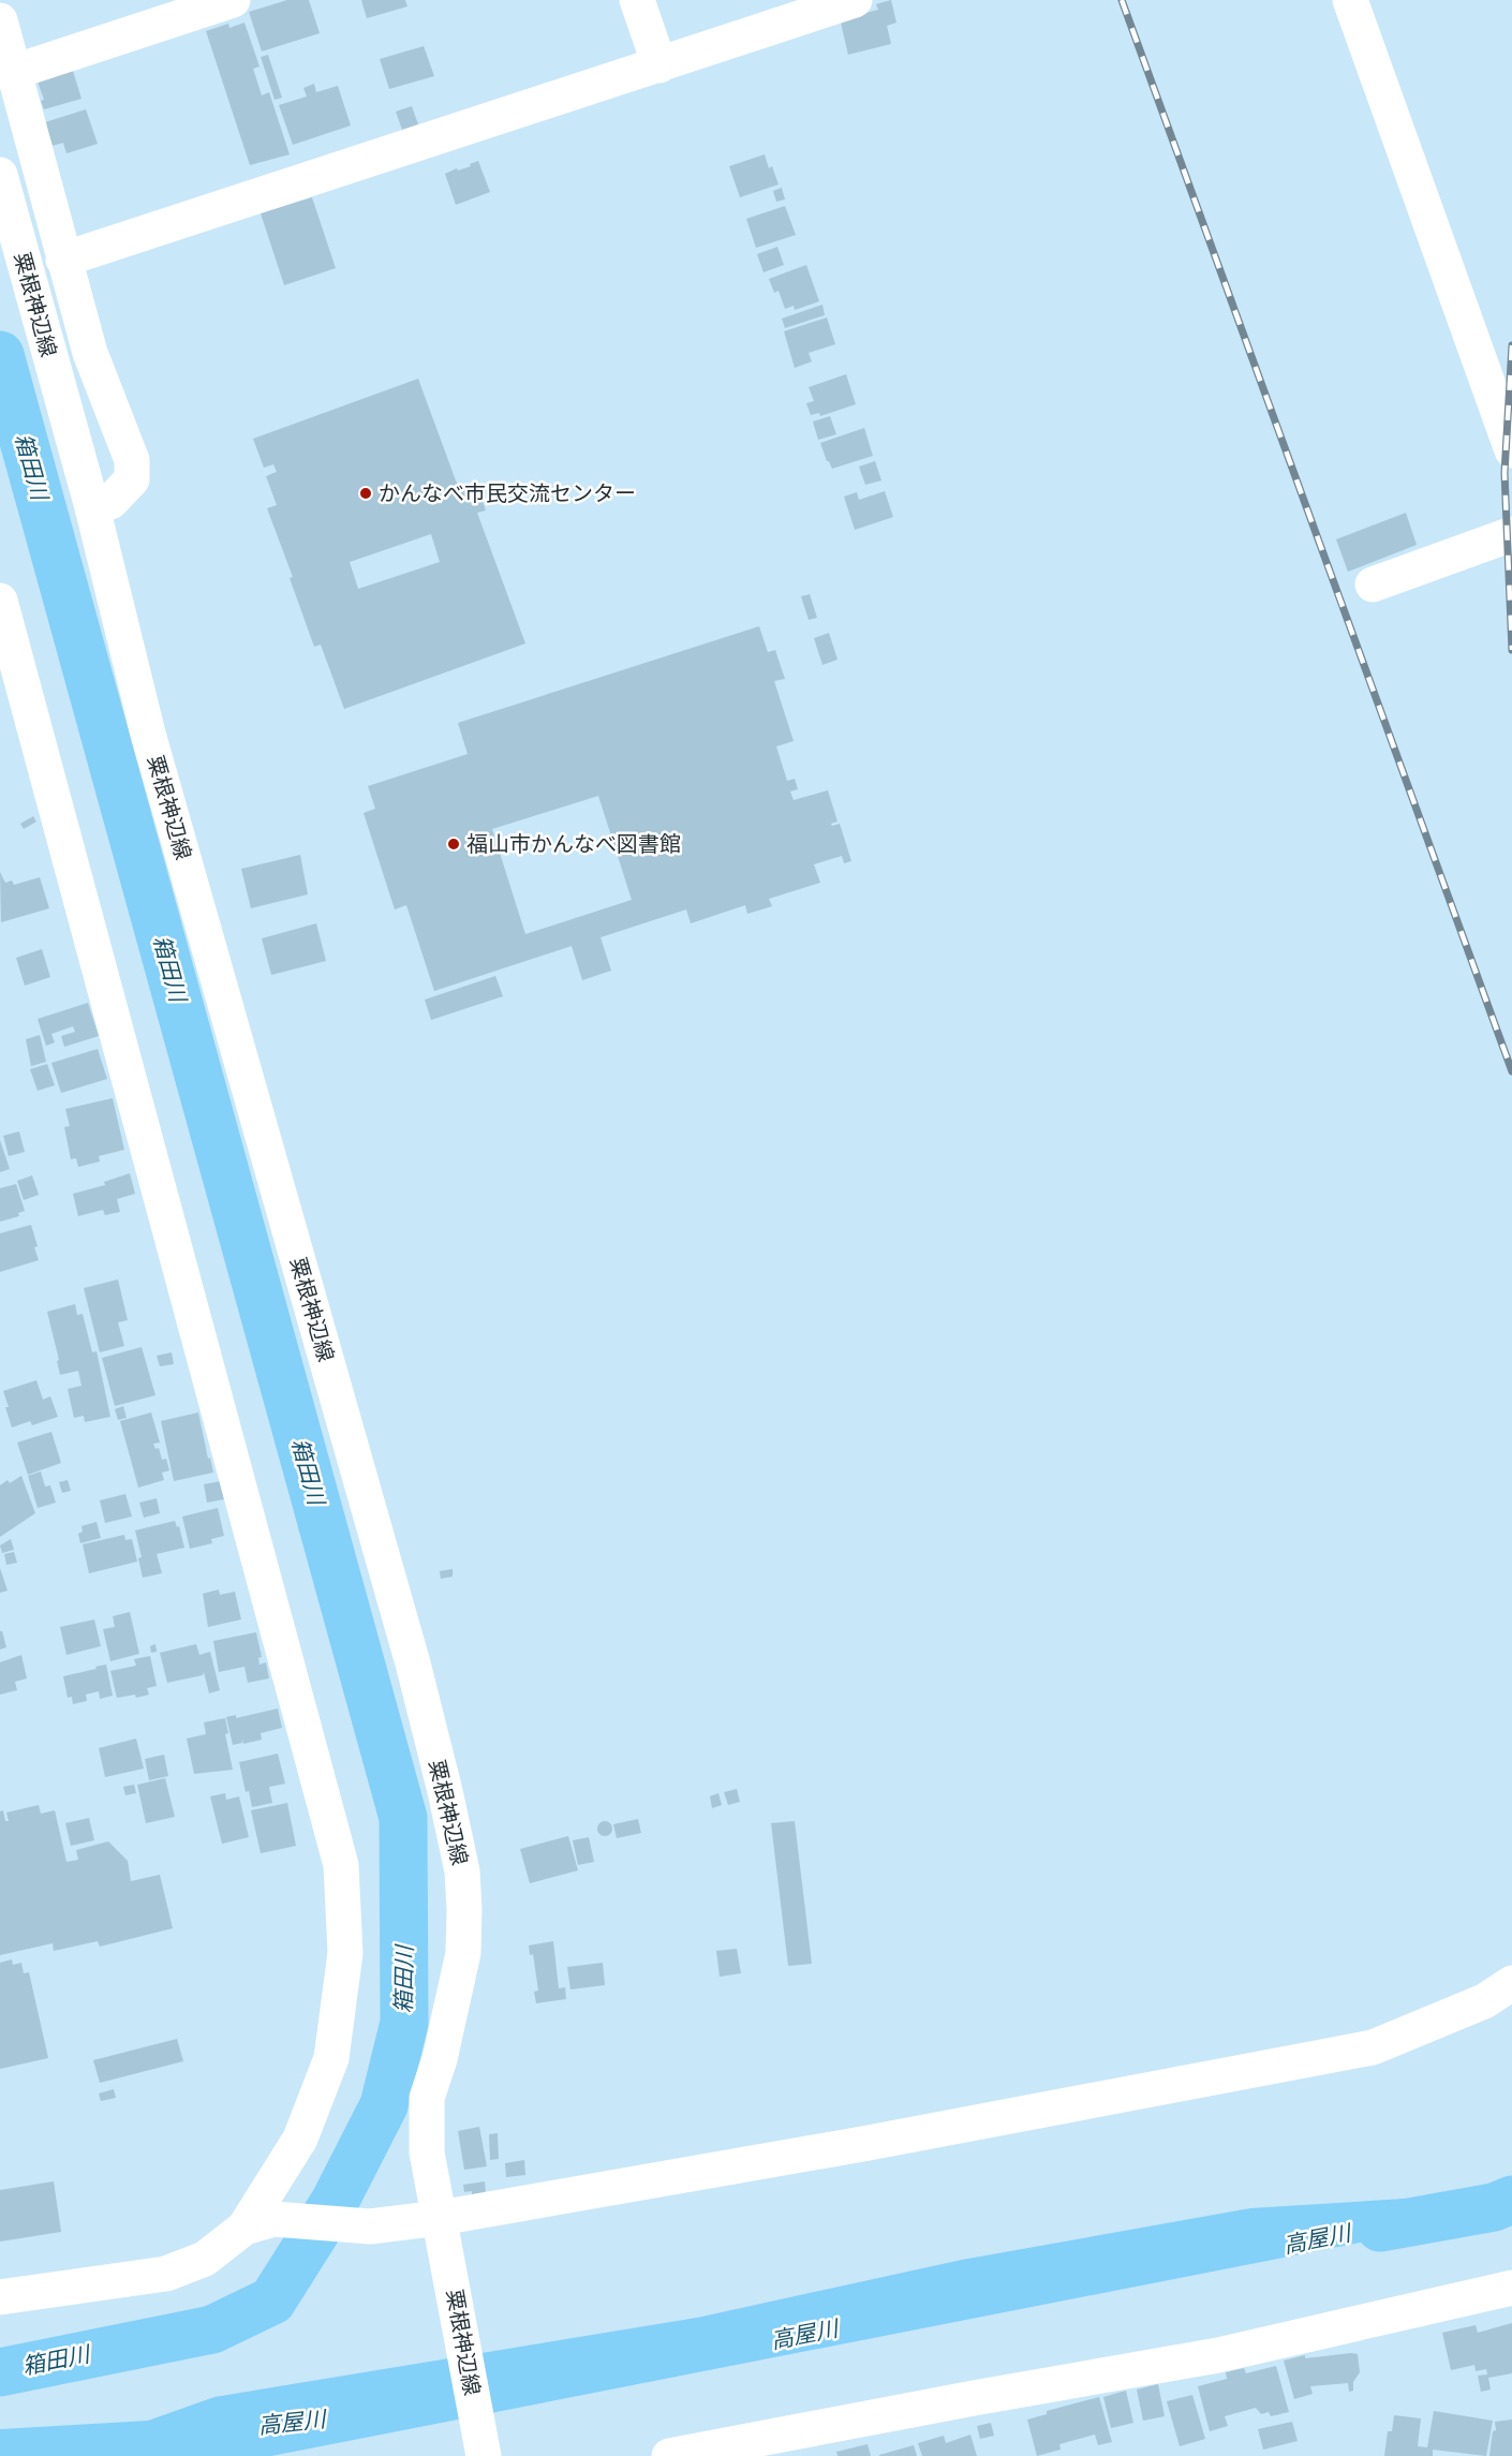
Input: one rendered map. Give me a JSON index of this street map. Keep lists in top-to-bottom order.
{
  "streets": {
    "street": ["粟根神辺線"]
  },
  "water": ["箱田川", "高屋川"],
  "places": ["かんなべ市民交流センター", "福山市かんなべ図書館"]
}
